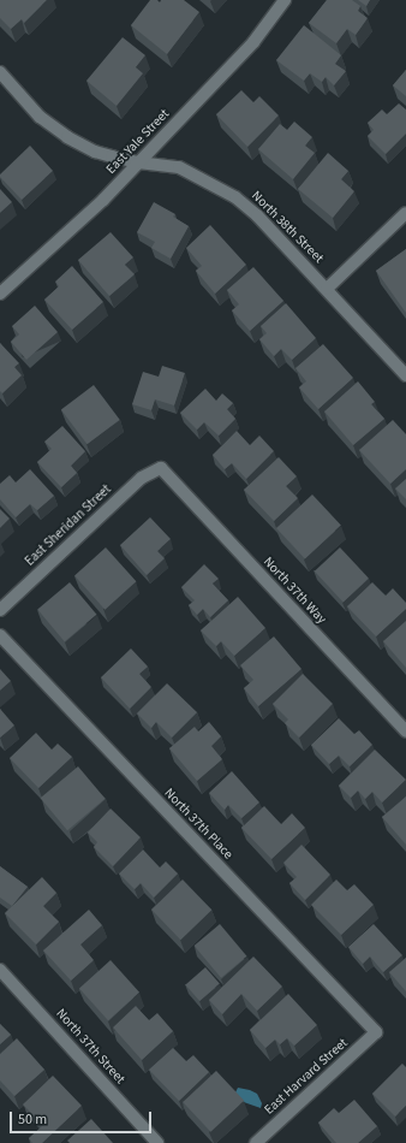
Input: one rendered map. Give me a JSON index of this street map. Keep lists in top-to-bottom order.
{
  "streets": {
    "street": [
      "East Yale Street",
      "North 38th Street",
      "East Sheridan Street",
      "North 37th Way",
      "North 37th Place",
      "North 37th Street",
      "East Harvard Street"
    ]
  },
  "crossings": [
    ["East Yale Street", "North 38th Street"],
    ["East Sheridan Street", "North 37th Way"],
    ["North 37th Place", "East Harvard Street"]
  ],
  "scale_bar": "50 m"
}
